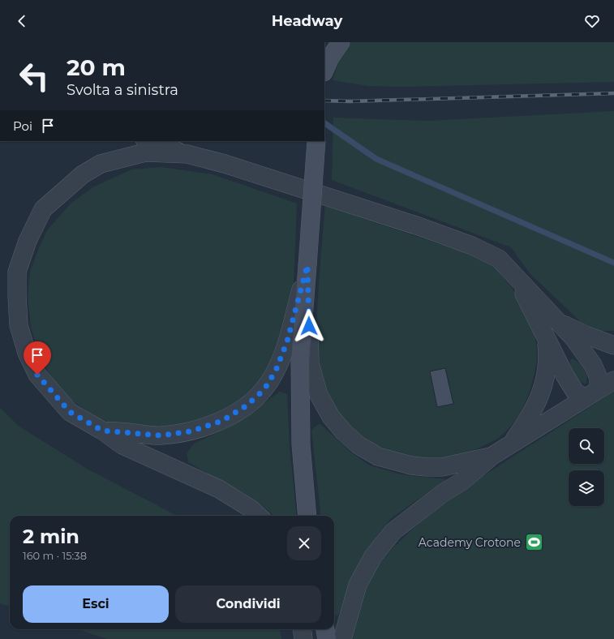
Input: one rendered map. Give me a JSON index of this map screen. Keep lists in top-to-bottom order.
{
  "places": {
    "sports": ["Academy Crotone"]
  },
  "page": {
    "header": "Headway",
    "turn": ["20 m", "Svolta a sinistra"],
    "then": "Poi",
    "heading": ["2 min", "160 m · 15:38"],
    "buttons": ["Esci", "Condividi"]
  }
}
